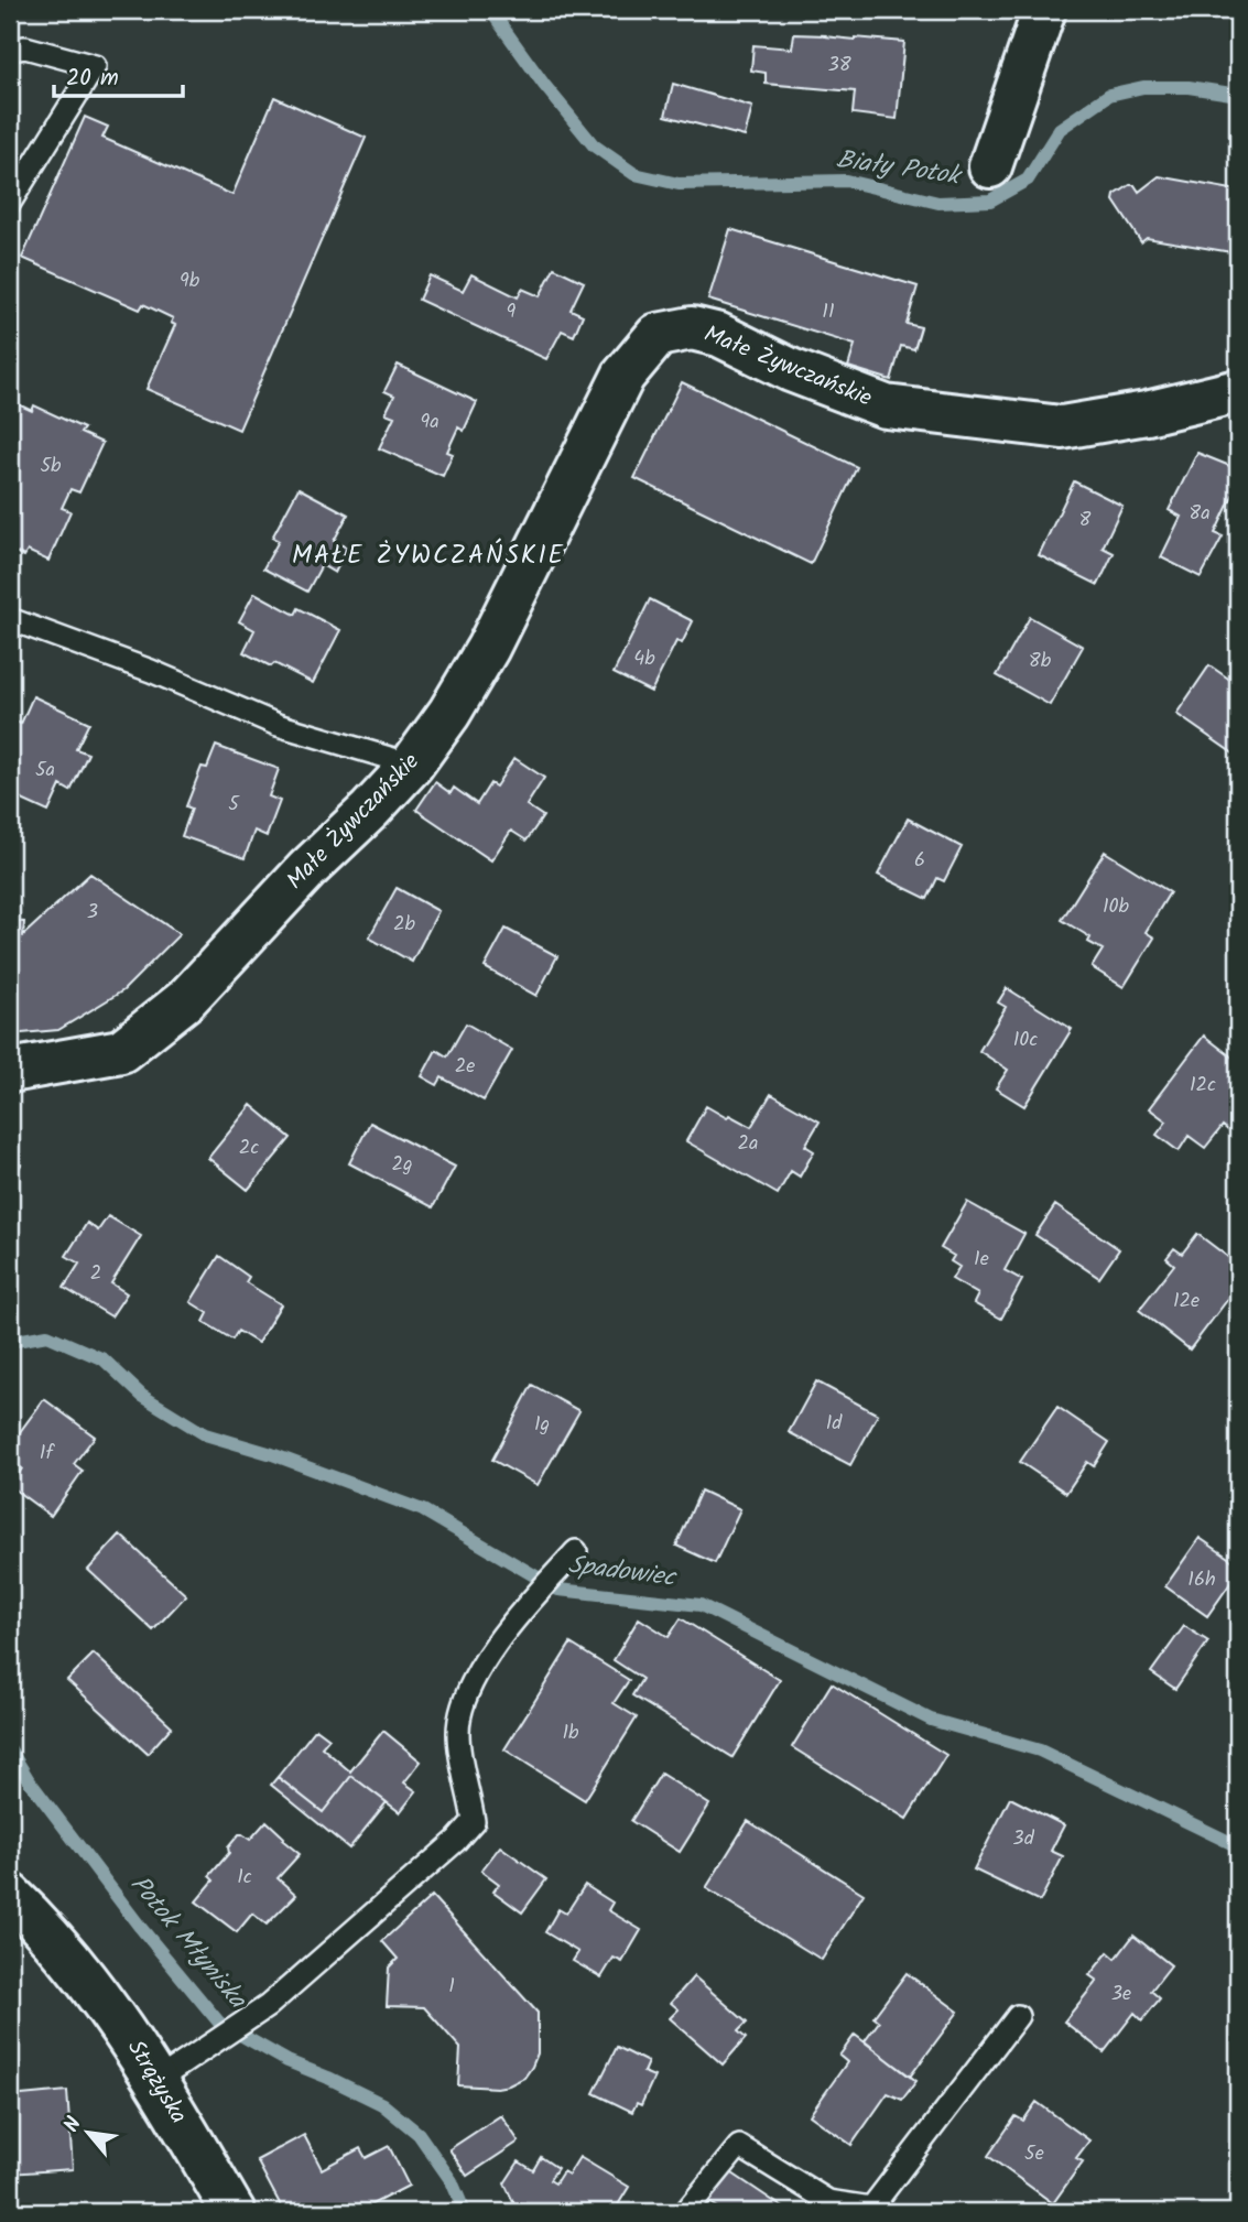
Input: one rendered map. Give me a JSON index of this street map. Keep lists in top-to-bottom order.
{
  "streets": {
    "street": ["Małe Żywczańskie", "Strążyska"]
  },
  "districts": ["MAŁE ŻYWCZAŃSKIE"],
  "water": ["Biały Potok", "Spadowiec", "Potok Młyniska"],
  "house_numbers": [
    "38",
    "9b",
    "9",
    "11",
    "9a",
    "5b",
    "8a",
    "8",
    "4b",
    "8b",
    "5a",
    "5",
    "6",
    "10b",
    "3",
    "2b",
    "10c",
    "2e",
    "12c",
    "2a",
    "2c",
    "2g",
    "1e",
    "2",
    "12e",
    "1d",
    "1g",
    "1f",
    "16h",
    "1b",
    "3d",
    "1c",
    "1",
    "3e",
    "5e"
  ],
  "scale_bar": "20 m",
  "north": "top left"
}
